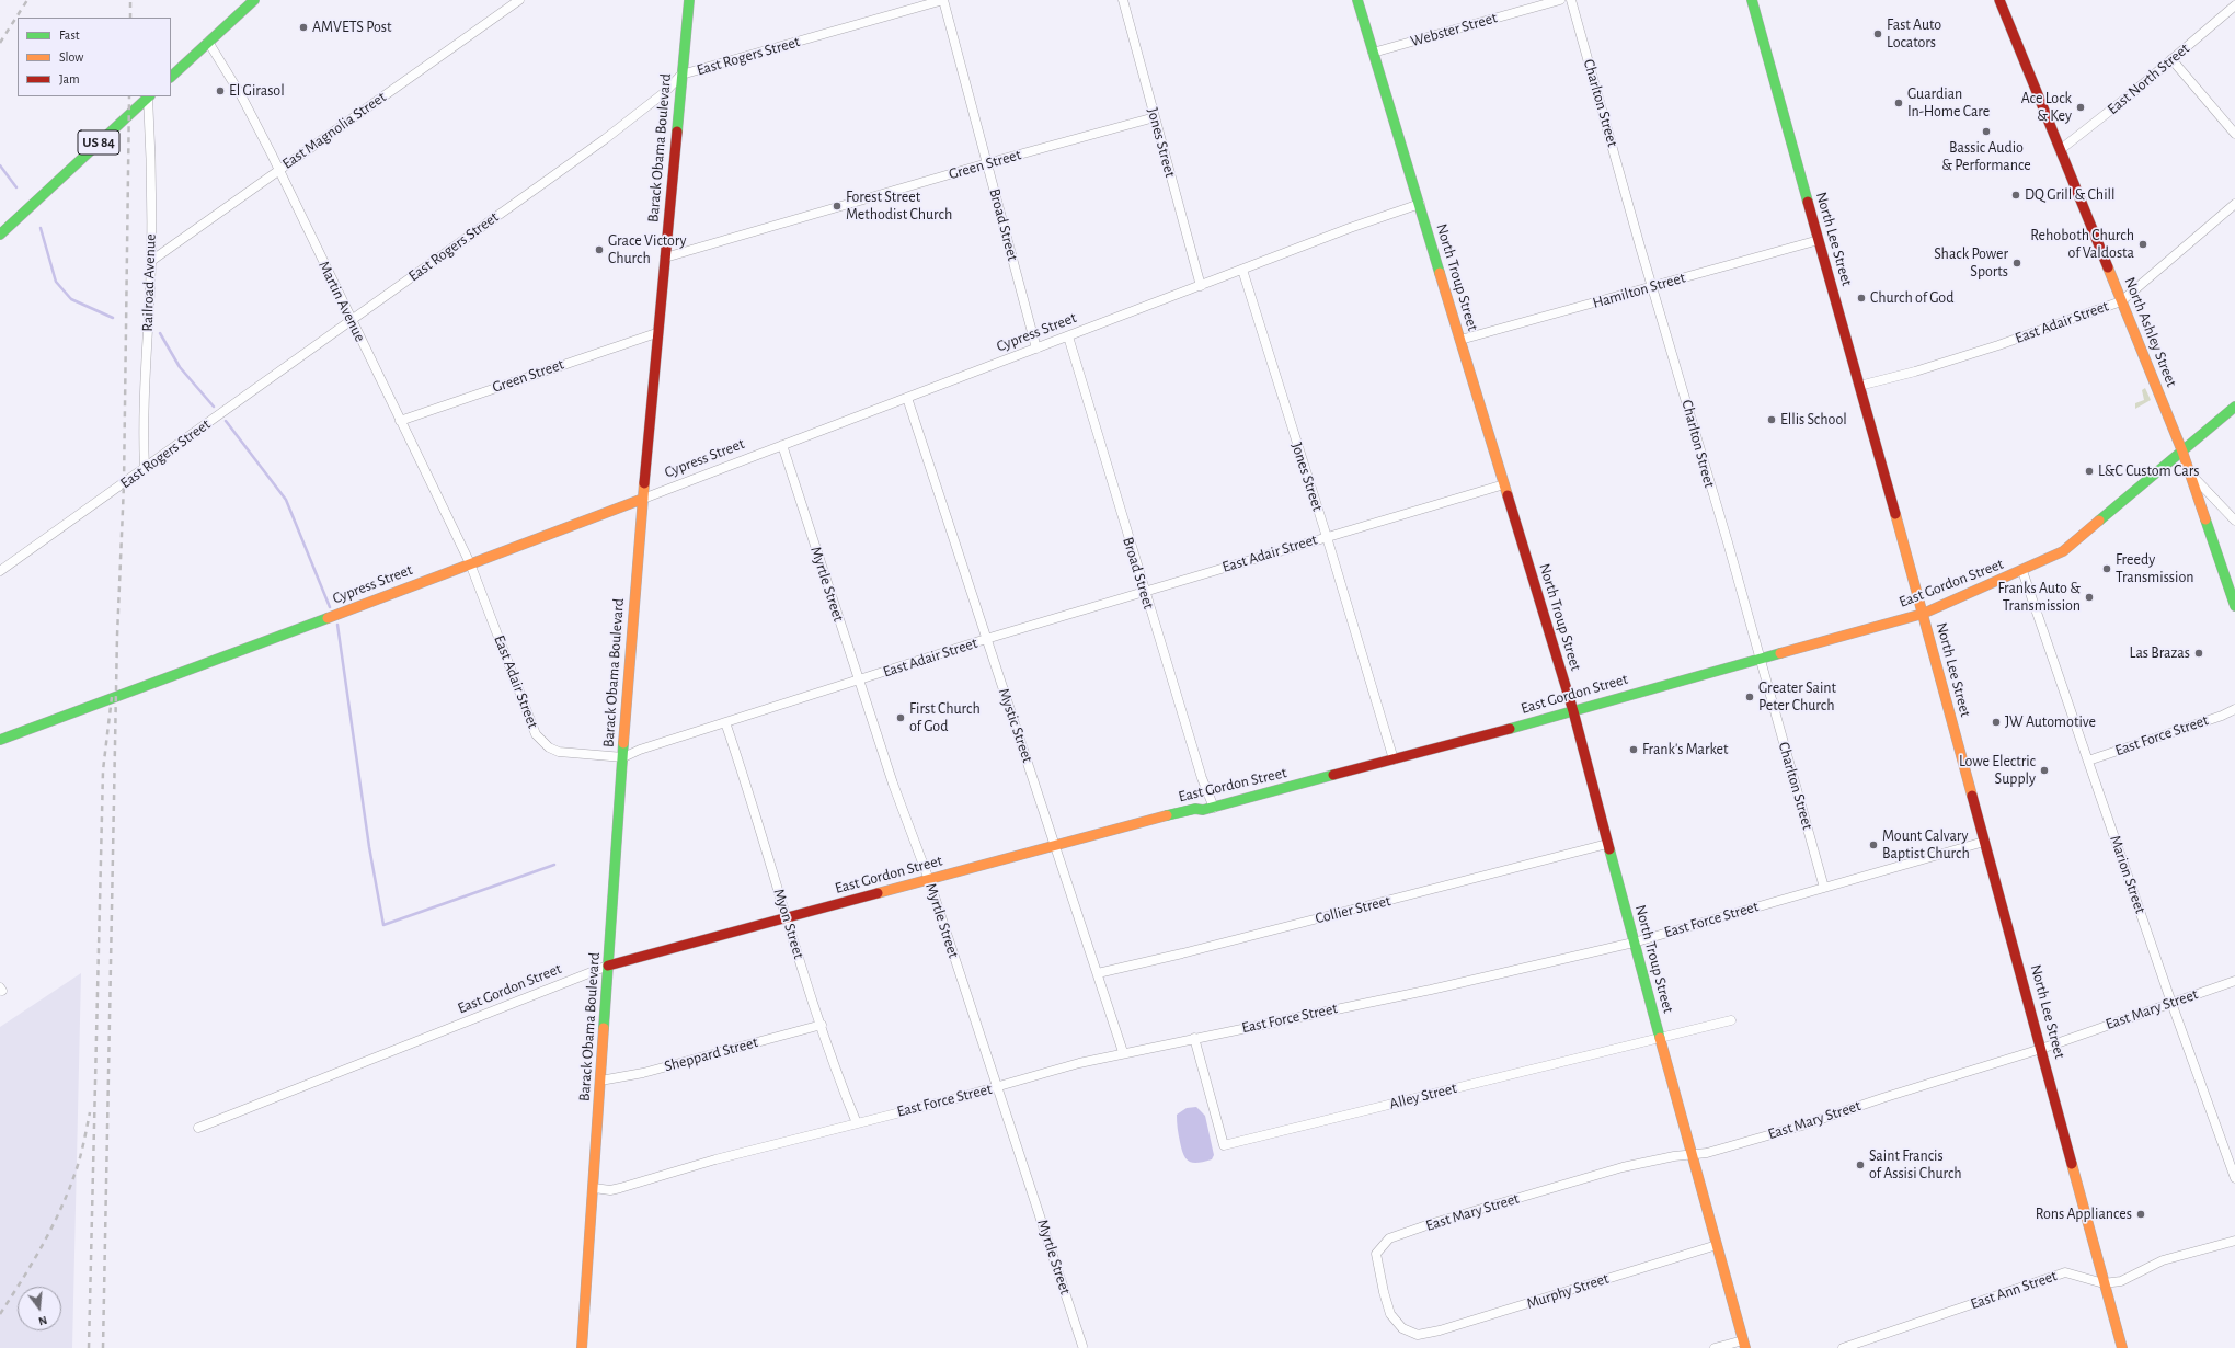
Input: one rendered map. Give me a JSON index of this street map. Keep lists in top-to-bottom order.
{
  "streets": {
    "main road": [
      "US 84",
      "Barack Obama Boulevard",
      "North Lee Street",
      "North Troup Street",
      "Cypress Street",
      "North Ashley Street",
      "East Gordon Street"
    ],
    "street": [
      "Webster Street",
      "East Rogers Street",
      "East North Street",
      "Charlton Street",
      "East Magnolia Street",
      "Jones Street",
      "Green Street",
      "Broad Street",
      "Railroad Avenue",
      "Hamilton Street",
      "Martin Avenue",
      "East Adair Street",
      "Myrtle Street",
      "Mystic Street",
      "East Force Street",
      "Marion Street",
      "Collier Street",
      "Myon Street",
      "East Mary Street",
      "Sheppard Street",
      "Alley Street",
      "East Ann Street",
      "Murphy Street"
    ]
  },
  "crossings": [
    ["Webster Street", "North Troup Street"],
    ["East Rogers Street", "Barack Obama Boulevard"],
    ["East Rogers Street", "Broad Street"],
    ["East Rogers Street", "Railroad Avenue"],
    ["East Rogers Street", "Martin Avenue"],
    ["East North Street", "North Ashley Street"],
    ["Charlton Street", "Hamilton Street"],
    ["Charlton Street", "East Gordon Street"],
    ["Charlton Street", "East Force Street"],
    ["East Magnolia Street", "Railroad Avenue"],
    ["East Magnolia Street", "Martin Avenue"],
    ["US 84", "Railroad Avenue"],
    ["Jones Street", "Green Street"],
    ["Jones Street", "East Adair Street"],
    ["Jones Street", "Cypress Street"],
    ["Jones Street", "East Gordon Street"],
    ["Barack Obama Boulevard", "Green Street"],
    ["Barack Obama Boulevard", "East Adair Street"],
    ["Barack Obama Boulevard", "Cypress Street"],
    ["Barack Obama Boulevard", "East Gordon Street"],
    ["Barack Obama Boulevard", "East Force Street"],
    ["Barack Obama Boulevard", "Sheppard Street"],
    ["Green Street", "Broad Street"],
    ["Green Street", "Martin Avenue"],
    ["Broad Street", "East Adair Street"],
    ["Broad Street", "Cypress Street"],
    ["Broad Street", "East Gordon Street"],
    ["North Lee Street", "Hamilton Street"],
    ["North Lee Street", "East Adair Street"],
    ["North Lee Street", "East Gordon Street"],
    ["North Lee Street", "East Force Street"],
    ["North Lee Street", "East Mary Street"],
    ["North Lee Street", "East Ann Street"],
    ["North Troup Street", "Hamilton Street"],
    ["North Troup Street", "East Adair Street"],
    ["North Troup Street", "Cypress Street"],
    ["North Troup Street", "East Gordon Street"],
    ["North Troup Street", "East Force Street"],
    ["North Troup Street", "Collier Street"],
    ["North Troup Street", "East Mary Street"],
    ["North Troup Street", "Alley Street"],
    ["North Troup Street", "Murphy Street"],
    ["Martin Avenue", "East Adair Street"],
    ["Martin Avenue", "Cypress Street"],
    ["East Adair Street", "Cypress Street"],
    ["East Adair Street", "North Ashley Street"],
    ["East Adair Street", "Myrtle Street"],
    ["East Adair Street", "Mystic Street"],
    ["East Adair Street", "Myon Street"],
    ["Cypress Street", "Myrtle Street"],
    ["Cypress Street", "Mystic Street"],
    ["North Ashley Street", "East Gordon Street"],
    ["East Gordon Street", "Myrtle Street"],
    ["East Gordon Street", "Mystic Street"],
    ["East Gordon Street", "Marion Street"],
    ["East Gordon Street", "Myon Street"],
    ["Myrtle Street", "East Force Street"],
    ["Mystic Street", "East Force Street"],
    ["Mystic Street", "Collier Street"],
    ["East Force Street", "Marion Street"],
    ["East Force Street", "Myon Street"],
    ["East Force Street", "Alley Street"],
    ["Marion Street", "East Mary Street"],
    ["Myon Street", "Sheppard Street"],
    ["East Mary Street", "Murphy Street"]
  ],
  "places": [
    "AMVETS Post",
    "Fast Auto Locators",
    "El Girasol",
    "Guardian In-Home Care",
    "Ace Lock & Key",
    "Bassic Audio & Performance",
    "DQ Grill & Chill",
    "Forest Street Methodist Church",
    "Rehoboth Church of Valdosta",
    "Grace Victory Church",
    "Shack Power Sports",
    "Church of God",
    "Ellis School",
    "L&C Custom Cars",
    "Freedy Transmission",
    "Franks Auto & Transmission",
    "Las Brazas",
    "Greater Saint Peter Church",
    "First Church of God",
    "JW Automotive",
    "Frank's Market",
    "Lowe Electric Supply",
    "Mount Calvary Baptist Church",
    "Saint Francis of Assisi Church",
    "Rons Appliances"
  ],
  "legend": ["Fast", "Slow", "Jam"],
  "north": "bottom"
}
